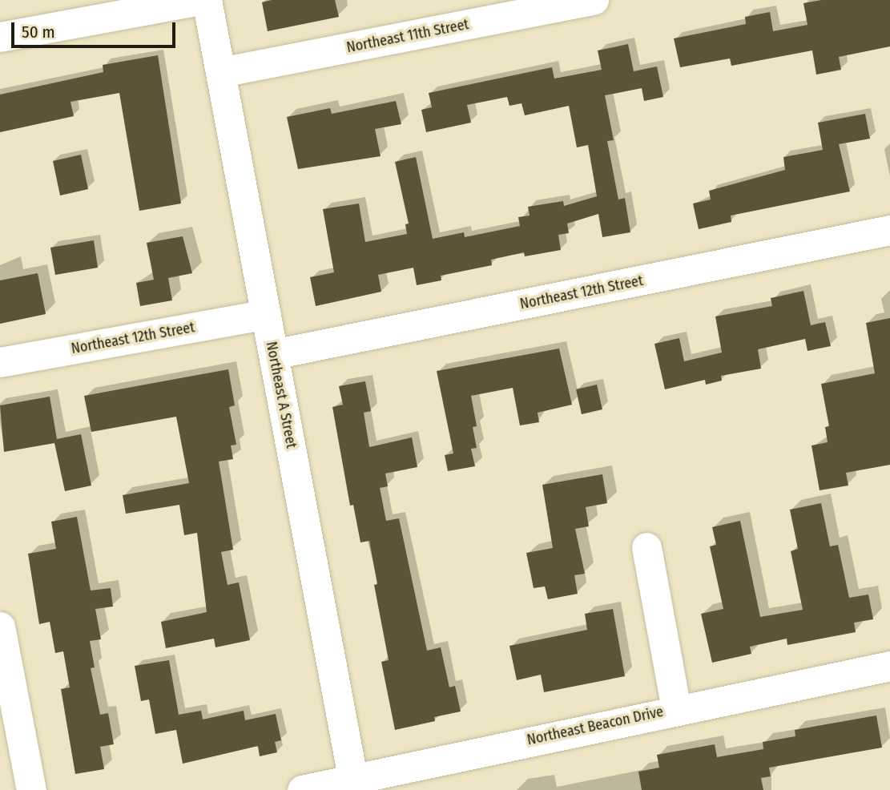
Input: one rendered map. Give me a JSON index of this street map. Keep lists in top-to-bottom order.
{
  "streets": {
    "street": [
      "Northeast 11th Street",
      "Northeast 12th Street",
      "Northeast A Street",
      "Northeast Beacon Drive"
    ]
  },
  "crossings": [
    ["Northeast 11th Street", "Northeast A Street"],
    ["Northeast 12th Street", "Northeast A Street"],
    ["Northeast A Street", "Northeast Beacon Drive"]
  ],
  "scale_bar": "50 m"
}
